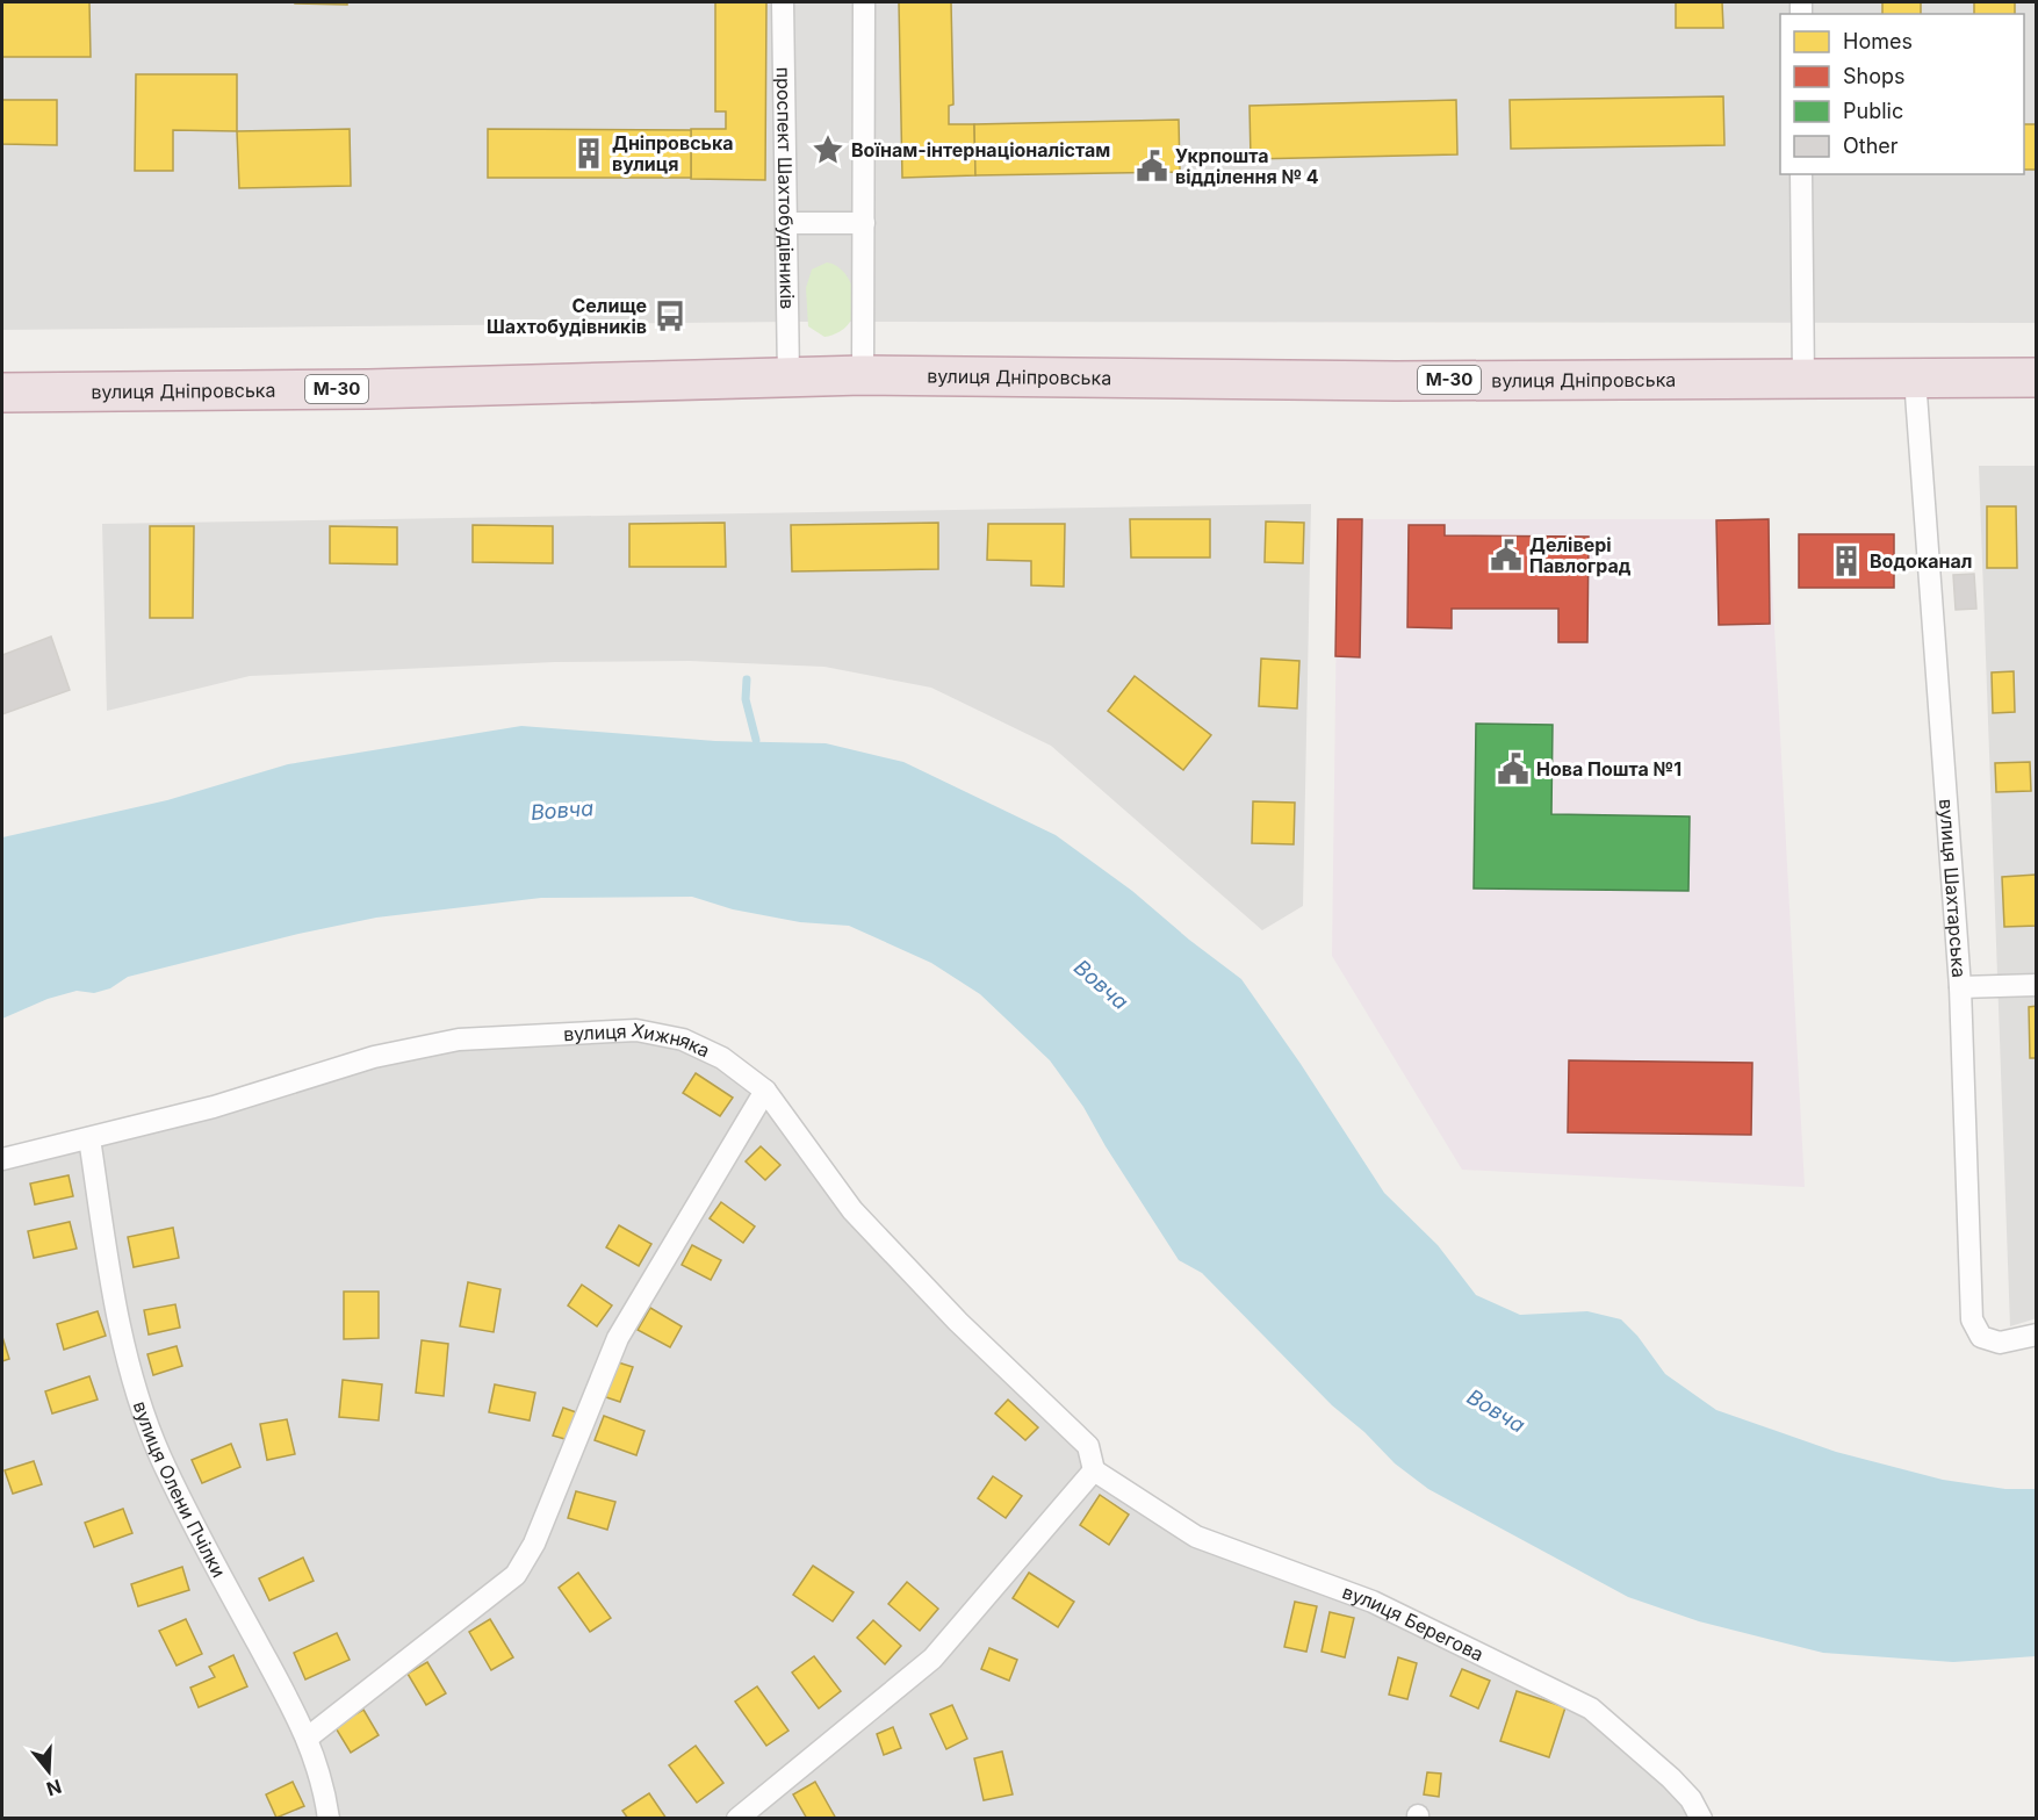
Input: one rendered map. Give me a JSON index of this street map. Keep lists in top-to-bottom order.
{
  "streets": {
    "highway": ["вулиця Дніпровська", "М-30"],
    "street": [
      "проспект Шахтобудівників",
      "вулиця Шахтарська",
      "вулиця Хижняка",
      "вулиця Олени Пчілки",
      "вулиця Берегова"
    ]
  },
  "crossings": [
    ["проспект Шахтобудівників", "вулиця Дніпровська"],
    ["вулиця Дніпровська", "вулиця Шахтарська"],
    ["вулиця Хижняка", "вулиця Олени Пчілки"],
    ["вулиця Хижняка", "вулиця Берегова"]
  ],
  "water": ["Вовча"],
  "places": {
    "place": ["Воїнам-інтернаціоналістам"],
    "building": ["Дніпровська вулиця", "Водоканал"],
    "public building": ["Укрпошта відділення № 4", "Делівері Павлоград", "Нова Пошта №1"],
    "bus stop": ["Селище Шахтобудівників"]
  },
  "legend": [
    "Homes",
    "Shops",
    "Public",
    "Other"
  ],
  "north": "bottom"
}
